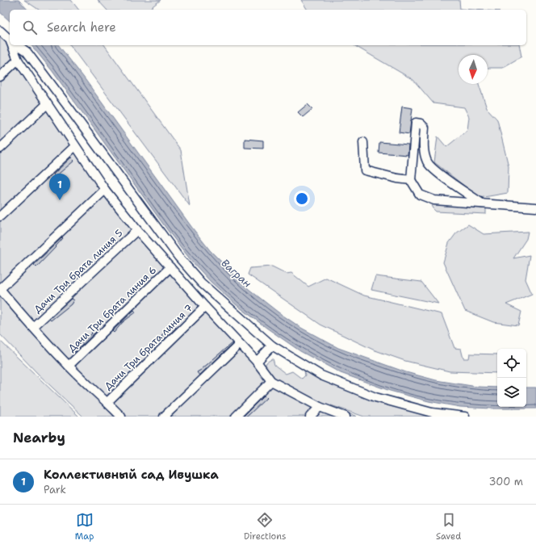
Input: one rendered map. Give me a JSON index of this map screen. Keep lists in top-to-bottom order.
{
  "streets": {
    "street": ["Дачи Три брата линия 5", "Дачи Три брата линия 6", "Дачи Три брата линия 7"]
  },
  "water": ["Вагран"],
  "north": "bottom",
  "page": {
    "search": "Search here",
    "pins": "1",
    "heading": "Nearby",
    "list": [
      {
        "mark": "1",
        "name": "Коллективный сад Ивушка",
        "note": "Park",
        "value": "300 m"
      }
    ],
    "nav": ["Map", "Directions", "Saved"]
  }
}
